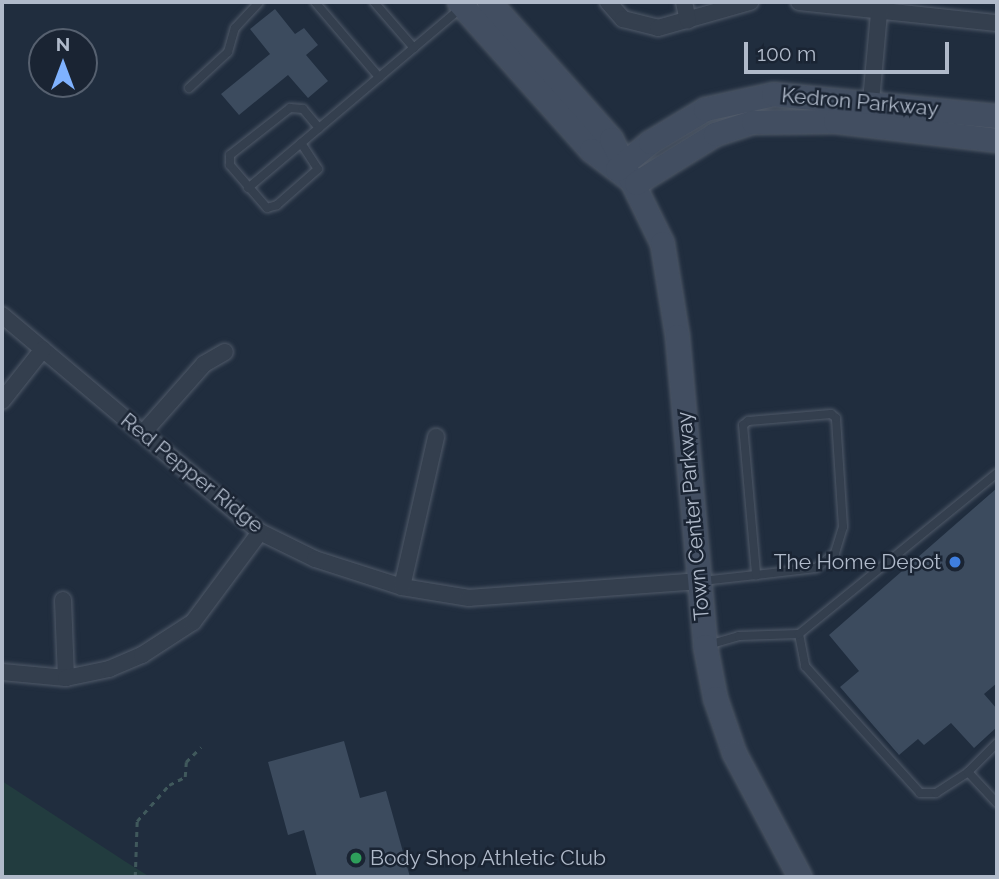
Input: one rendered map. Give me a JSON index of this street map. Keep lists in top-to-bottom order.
{
  "streets": {
    "street": ["Kedron Parkway", "Red Pepper Ridge", "Town Center Parkway"]
  },
  "crossings": [
    ["Kedron Parkway", "Town Center Parkway"],
    ["Red Pepper Ridge", "Town Center Parkway"]
  ],
  "places": ["The Home Depot", "Body Shop Athletic Club"],
  "scale_bar": "100 m",
  "north": "top"
}
